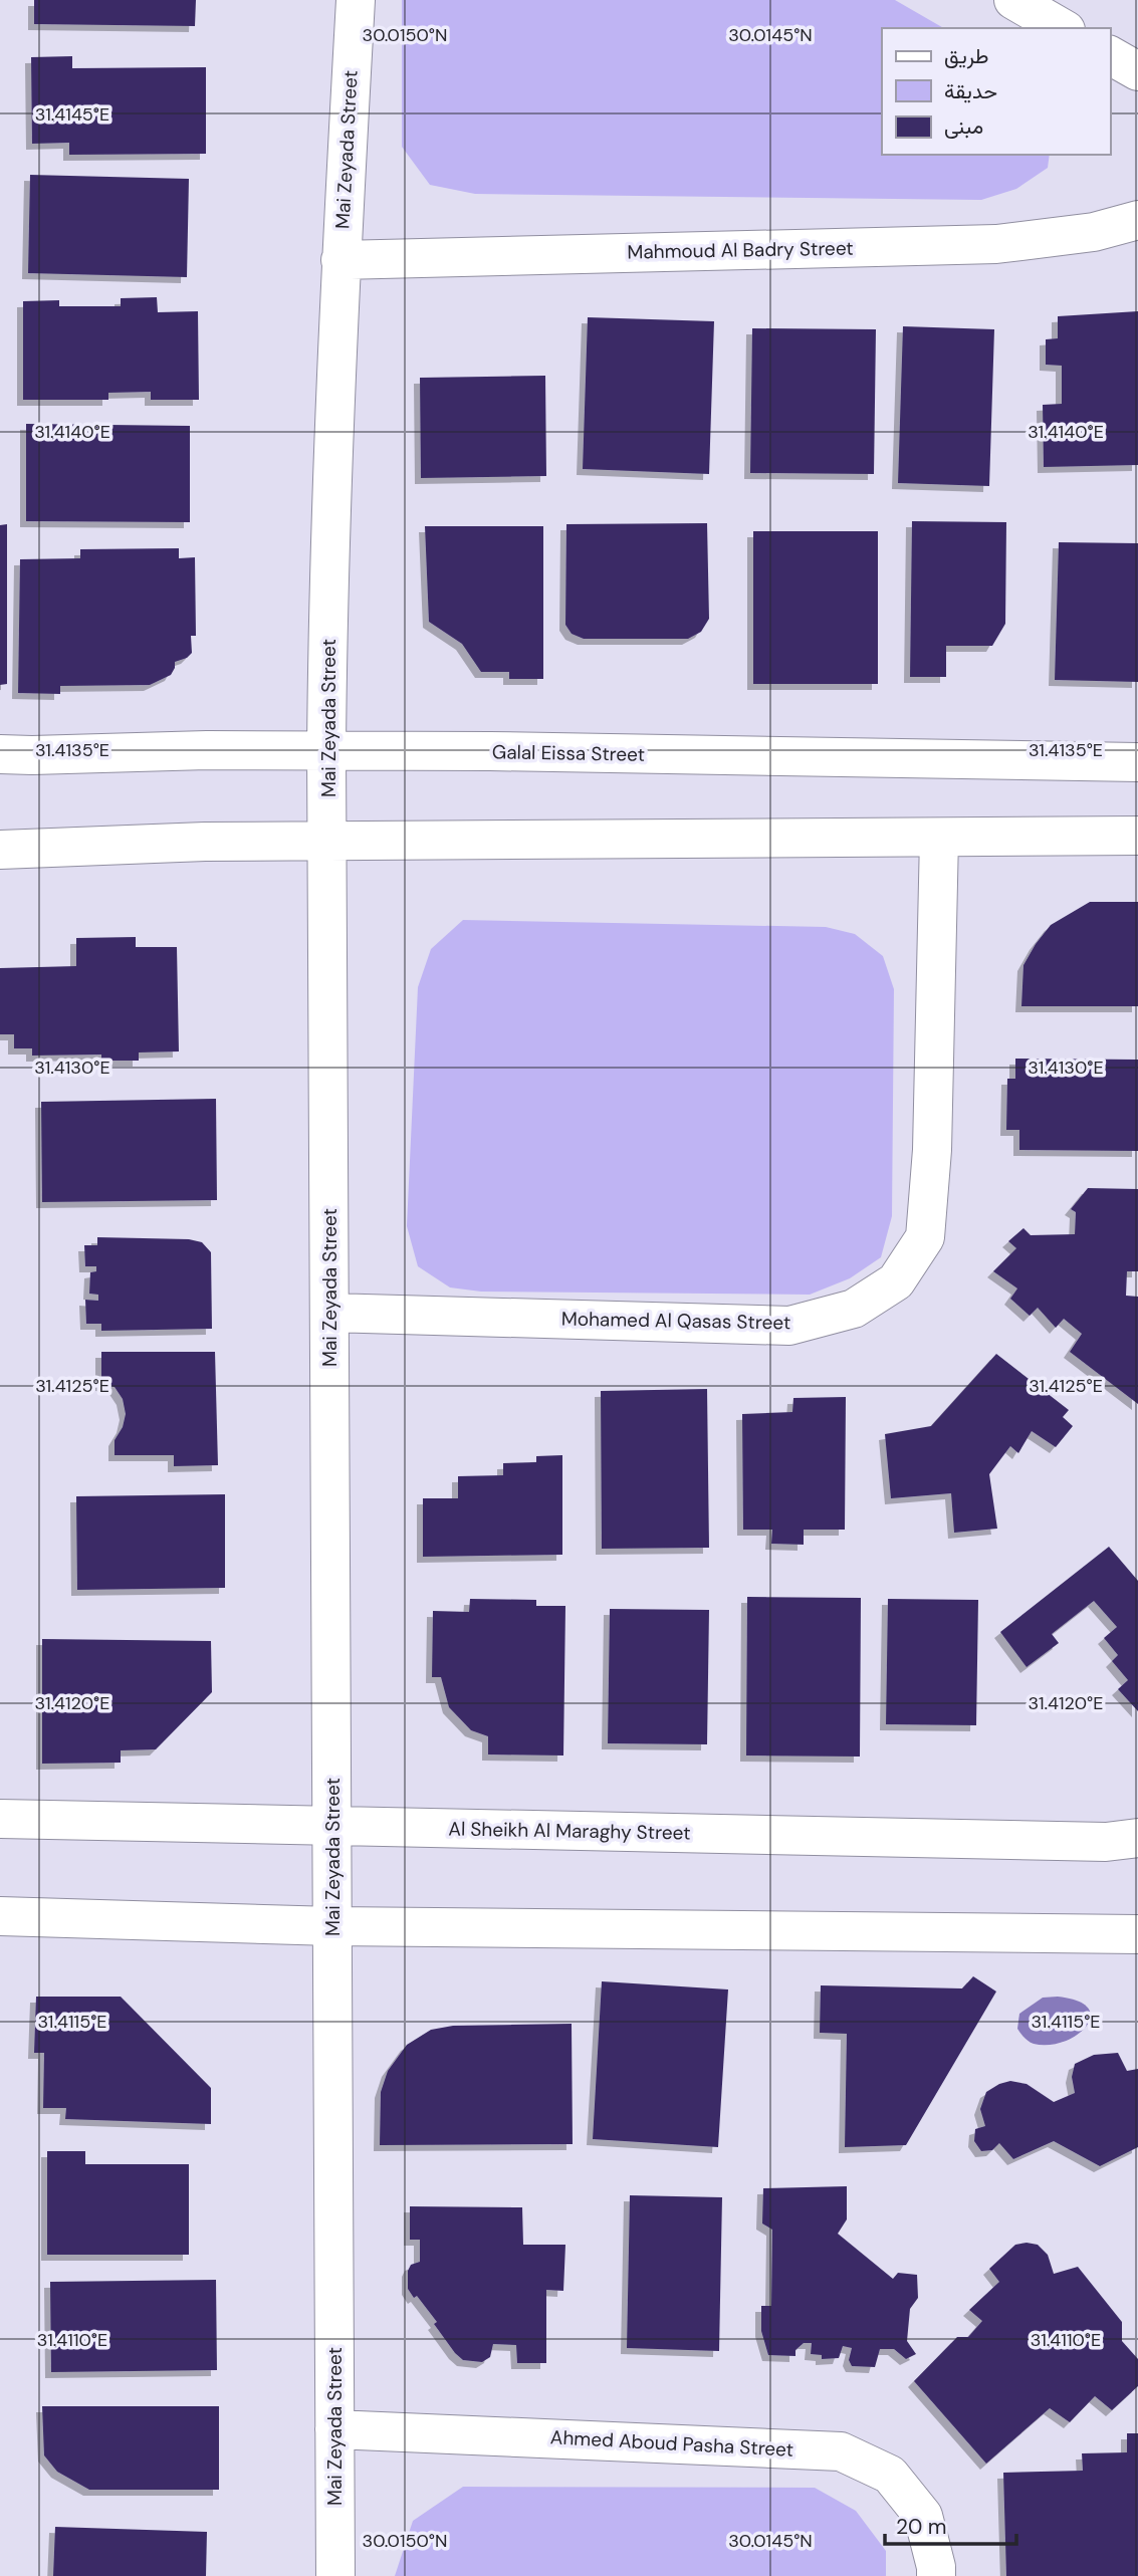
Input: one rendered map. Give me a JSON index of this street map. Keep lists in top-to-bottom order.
{
  "streets": {
    "street": [
      "Mai Zeyada Street",
      "Mahmoud Al Badry Street",
      "Galal Eissa Street",
      "Mohamed Al Qasas Street",
      "Al Sheikh Al Maraghy Street",
      "Ahmed Aboud Pasha Street"
    ]
  },
  "crossings": [
    ["Mai Zeyada Street", "Mahmoud Al Badry Street"],
    ["Mai Zeyada Street", "Galal Eissa Street"],
    ["Mai Zeyada Street", "Mohamed Al Qasas Street"],
    ["Mai Zeyada Street", "Al Sheikh Al Maraghy Street"],
    ["Mai Zeyada Street", "Ahmed Aboud Pasha Street"]
  ],
  "legend": ["طريق", "حديقة", "مبنى"],
  "scale_bar": "20 m",
  "coordinates": [
    "30.0150°N",
    "30.0145°N",
    "31.4145°E",
    "31.4140°E",
    "31.4135°E",
    "31.4130°E",
    "31.4125°E",
    "31.4120°E",
    "31.4115°E",
    "31.4110°E"
  ]
}
